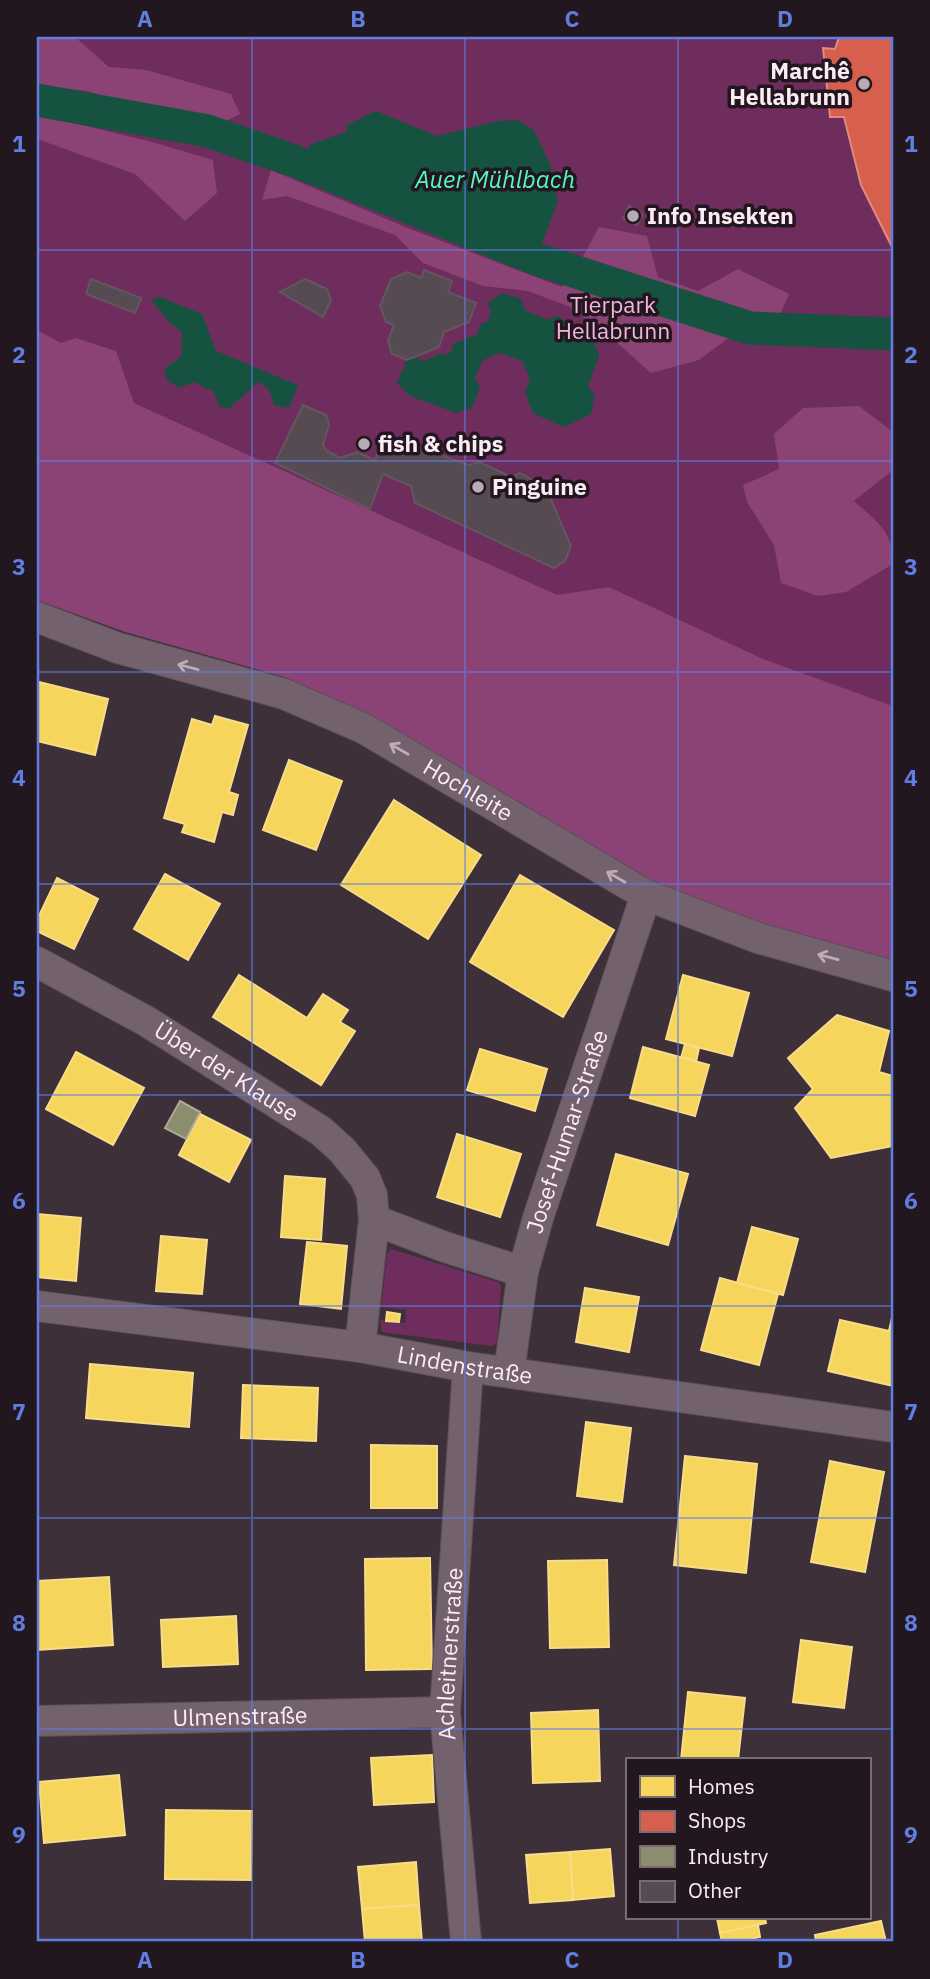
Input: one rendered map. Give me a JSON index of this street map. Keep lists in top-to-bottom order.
{
  "streets": {
    "street": [
      "Hochleite",
      "Über der Klause",
      "Josef-Humar-Straße",
      "Lindenstraße",
      "Achleitnerstraße",
      "Ulmenstraße"
    ]
  },
  "crossings": [
    ["Hochleite", "Josef-Humar-Straße"],
    ["Über der Klause", "Lindenstraße"],
    ["Josef-Humar-Straße", "Lindenstraße"],
    ["Lindenstraße", "Achleitnerstraße"],
    ["Achleitnerstraße", "Ulmenstraße"]
  ],
  "one_way": ["Hochleite"],
  "water": ["Auer Mühlbach"],
  "parks": ["Tierpark Hellabrunn"],
  "places": [
    "Marchê Hellabrunn",
    "Info Insekten",
    "fish & chips",
    "Pinguine"
  ],
  "legend": [
    "Homes",
    "Shops",
    "Industry",
    "Other"
  ],
  "grid": {
    "columns": [
      "A",
      "B",
      "C",
      "D"
    ],
    "rows": [
      "1",
      "2",
      "3",
      "4",
      "5",
      "6",
      "7",
      "8",
      "9"
    ]
  }
}
